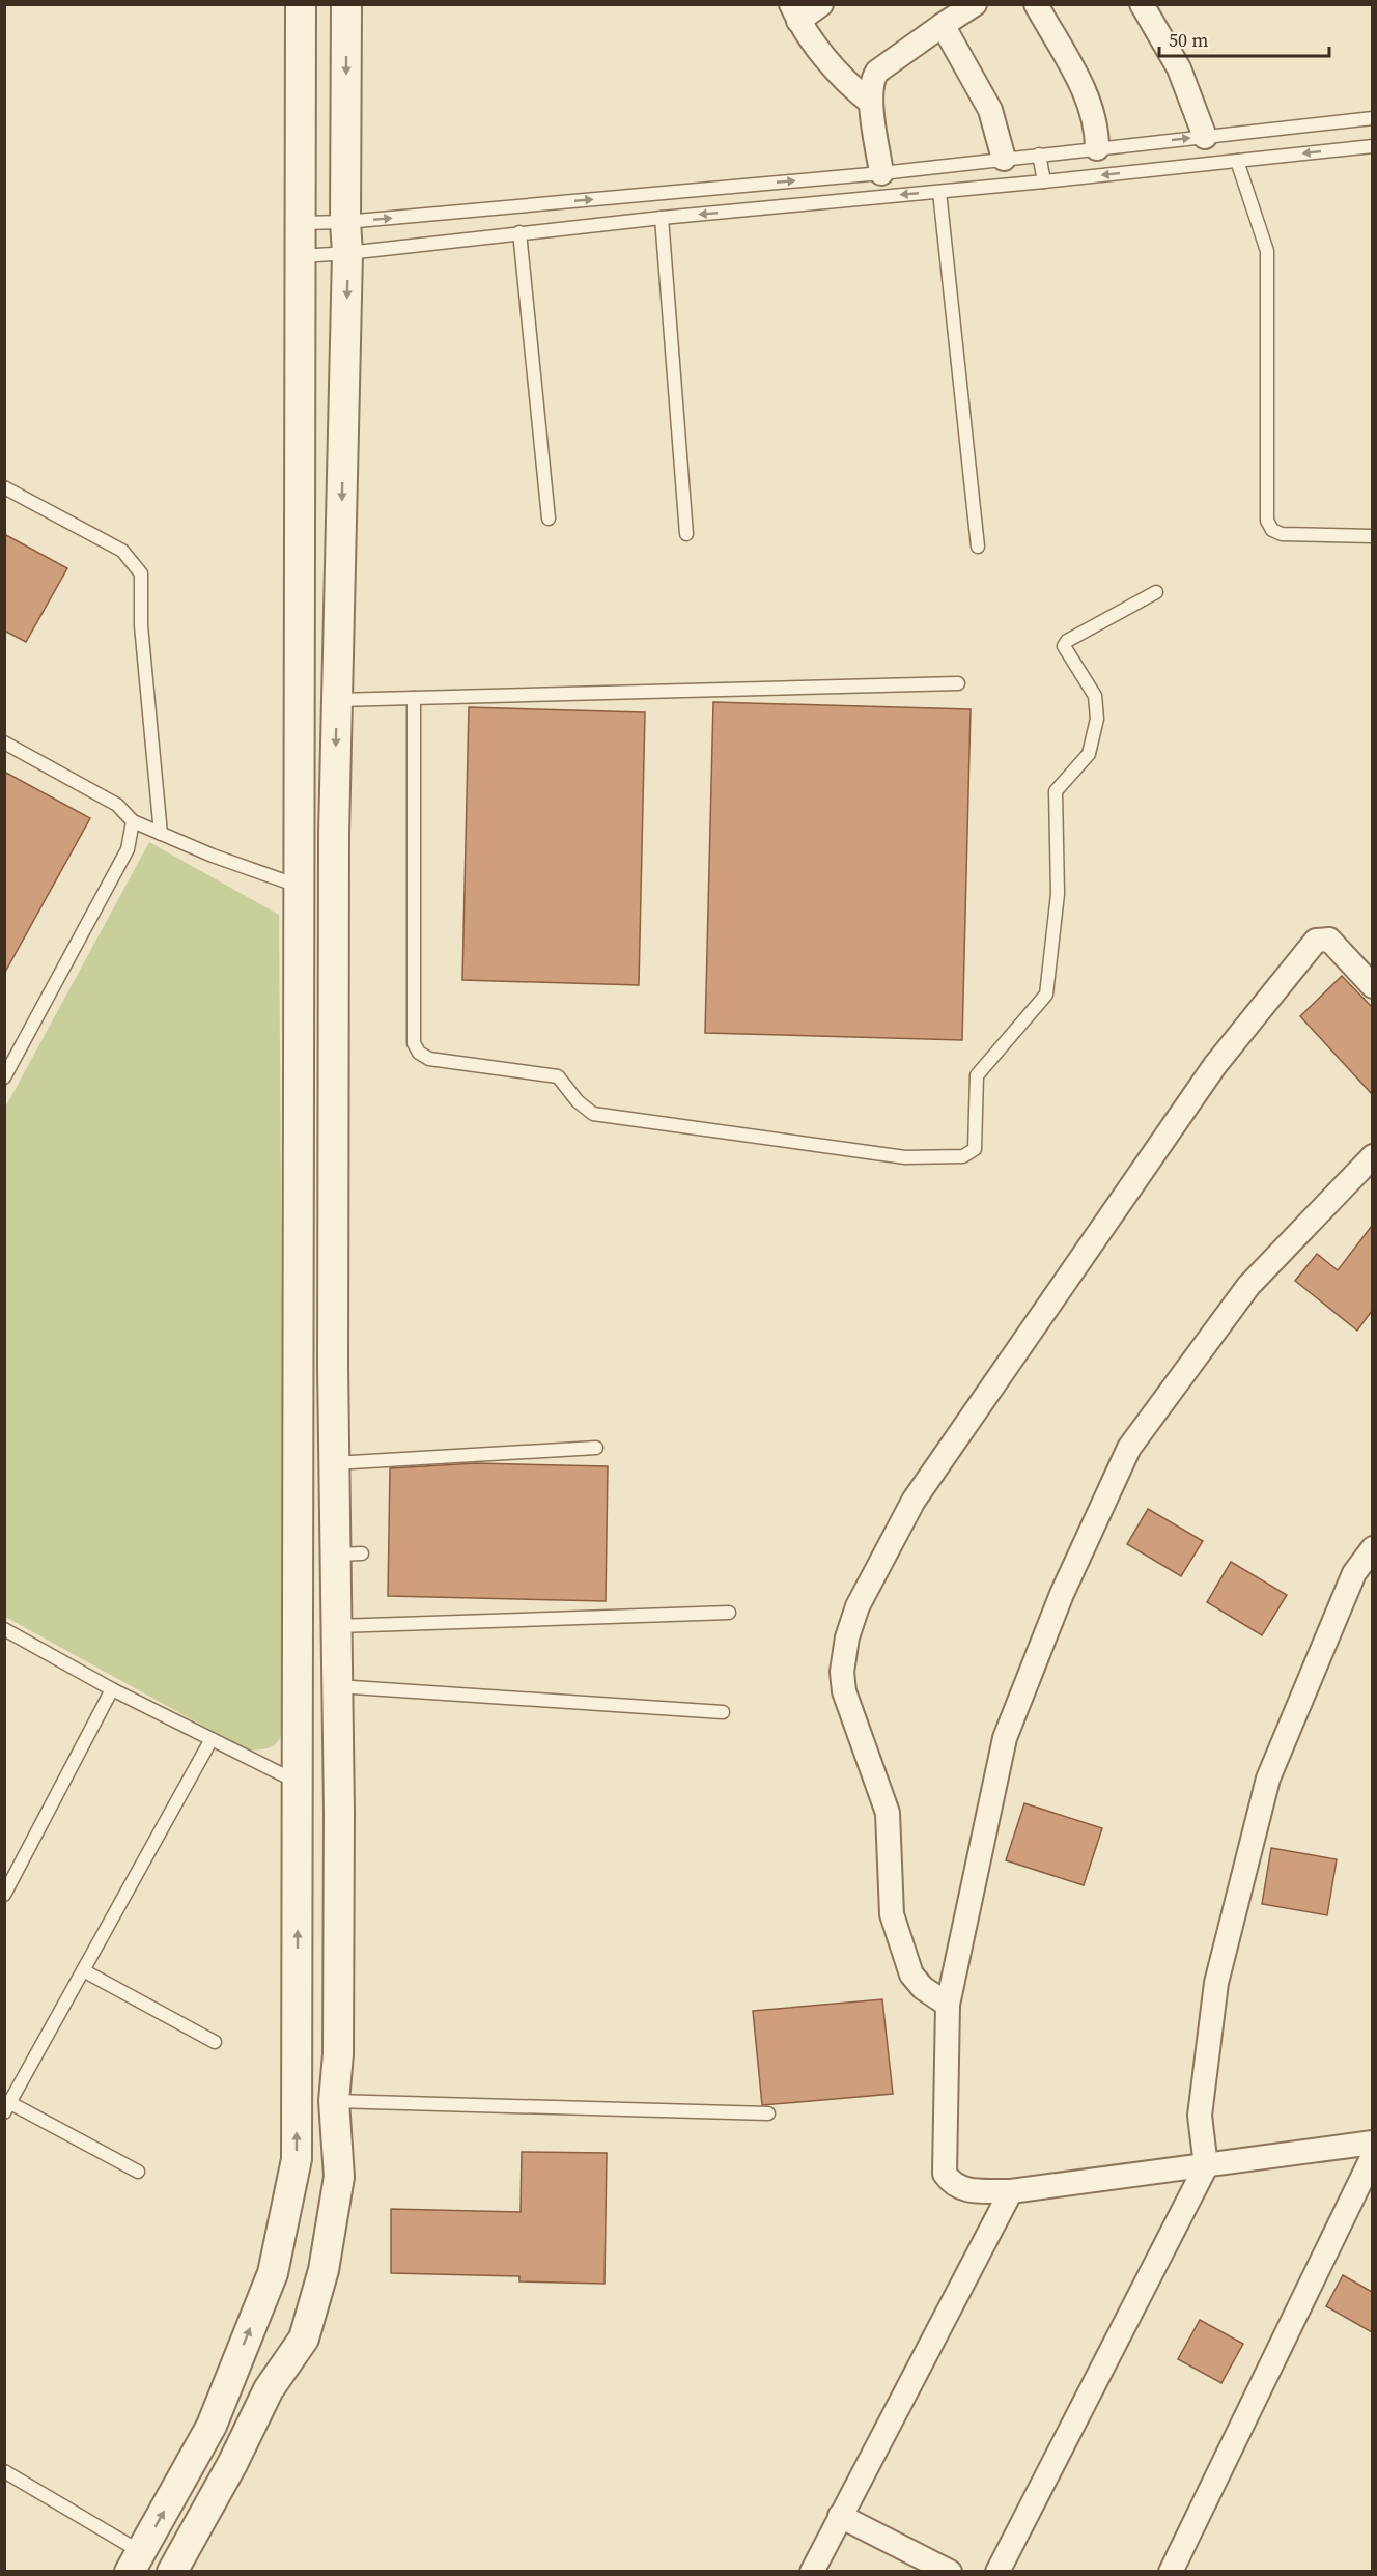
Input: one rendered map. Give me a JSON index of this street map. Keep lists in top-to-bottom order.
{
  "scale_bar": "50 m"
}
